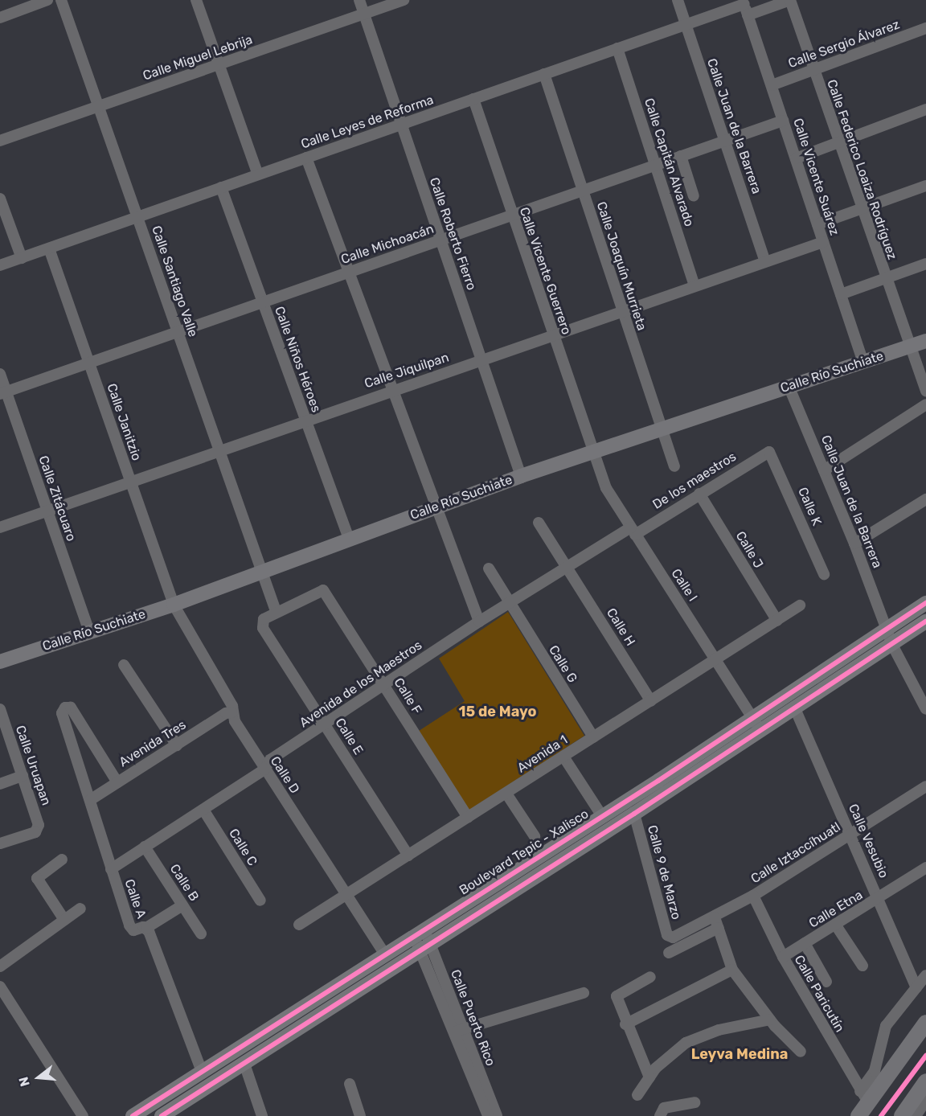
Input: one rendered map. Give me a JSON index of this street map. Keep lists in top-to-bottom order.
{
  "streets": {
    "main road": ["Calle Río Suchiate", "Boulevard Tepic - Xalisco"],
    "street": [
      "Calle Sergio Álvarez",
      "Calle Miguel Lebrija",
      "Calle Leyes de Reforma",
      "Calle Juan de la Barrera",
      "Calle Capitán Alvarado",
      "Calle Federico Loaiza Rodríguez",
      "Calle Vicente Suárez",
      "Calle Roberto Fierro",
      "Calle Michoacán",
      "Calle Joaquín Murrieta",
      "Calle Vicente Guerrero",
      "Calle Santiago Valle",
      "Calle Niños Héroes",
      "Calle Jiquilpan",
      "Calle Janitzio",
      "De los maestros",
      "Calle Zitácuaro",
      "Calle K",
      "Calle J",
      "Calle I",
      "Calle H",
      "Calle G",
      "Avenida de los Maestros",
      "Calle F",
      "Calle E",
      "Avenida Tres",
      "Avenida 1",
      "Calle Uruapan",
      "Calle D",
      "Calle Vesubio",
      "Calle C",
      "Calle Iztaccíhuatl",
      "Calle 9 de Marzo",
      "Calle B",
      "Calle A",
      "Calle Etna",
      "Calle Paricutín",
      "Calle Puerto Rico"
    ]
  },
  "crossings": [
    ["Calle Sergio Álvarez", "Calle Federico Loaiza Rodríguez"],
    ["Calle Sergio Álvarez", "Calle Vicente Suárez"],
    ["Calle Miguel Lebrija", "Calle Roberto Fierro"],
    ["Calle Miguel Lebrija", "Calle Santiago Valle"],
    ["Calle Leyes de Reforma", "Calle Juan de la Barrera"],
    ["Calle Leyes de Reforma", "Calle Capitán Alvarado"],
    ["Calle Leyes de Reforma", "Calle Vicente Suárez"],
    ["Calle Leyes de Reforma", "Calle Roberto Fierro"],
    ["Calle Leyes de Reforma", "Calle Joaquín Murrieta"],
    ["Calle Leyes de Reforma", "Calle Vicente Guerrero"],
    ["Calle Leyes de Reforma", "Calle Santiago Valle"],
    ["Calle Leyes de Reforma", "Calle Niños Héroes"],
    ["Calle Leyes de Reforma", "Calle Janitzio"],
    ["Calle Juan de la Barrera", "Calle Michoacán"],
    ["Calle Juan de la Barrera", "Calle Jiquilpan"],
    ["Calle Juan de la Barrera", "Calle Río Suchiate"],
    ["Calle Juan de la Barrera", "Boulevard Tepic - Xalisco"],
    ["Calle Capitán Alvarado", "Calle Michoacán"],
    ["Calle Capitán Alvarado", "Calle Jiquilpan"],
    ["Calle Federico Loaiza Rodríguez", "Calle Río Suchiate"],
    ["Calle Vicente Suárez", "Calle Michoacán"],
    ["Calle Vicente Suárez", "Calle Jiquilpan"],
    ["Calle Vicente Suárez", "Calle Río Suchiate"],
    ["Calle Roberto Fierro", "Calle Michoacán"],
    ["Calle Roberto Fierro", "Calle Jiquilpan"],
    ["Calle Roberto Fierro", "Calle Río Suchiate"],
    ["Calle Michoacán", "Calle Joaquín Murrieta"],
    ["Calle Michoacán", "Calle Vicente Guerrero"],
    ["Calle Michoacán", "Calle Santiago Valle"],
    ["Calle Michoacán", "Calle Niños Héroes"],
    ["Calle Michoacán", "Calle Janitzio"],
    ["Calle Michoacán", "Calle Zitácuaro"],
    ["Calle Joaquín Murrieta", "Calle Jiquilpan"],
    ["Calle Joaquín Murrieta", "Calle Río Suchiate"],
    ["Calle Vicente Guerrero", "Calle Jiquilpan"],
    ["Calle Vicente Guerrero", "Calle Río Suchiate"],
    ["Calle Vicente Guerrero", "Calle I"],
    ["Calle Santiago Valle", "Calle Jiquilpan"],
    ["Calle Santiago Valle", "Calle Río Suchiate"],
    ["Calle Niños Héroes", "Calle Jiquilpan"],
    ["Calle Niños Héroes", "Calle Río Suchiate"],
    ["Calle Jiquilpan", "Calle Janitzio"],
    ["Calle Jiquilpan", "Calle Zitácuaro"],
    ["Calle Río Suchiate", "Calle Janitzio"],
    ["Calle Río Suchiate", "Calle Zitácuaro"],
    ["Calle Río Suchiate", "Calle I"],
    ["Calle Río Suchiate", "Calle D"],
    ["Calle Janitzio", "Calle D"],
    ["De los maestros", "Calle K"],
    ["De los maestros", "Calle J"],
    ["De los maestros", "Calle I"],
    ["De los maestros", "Avenida de los Maestros"],
    ["Calle J", "Avenida 1"],
    ["Calle I", "Avenida de los Maestros"],
    ["Calle I", "Avenida 1"],
    ["Calle I", "Boulevard Tepic - Xalisco"],
    ["Calle H", "Avenida de los Maestros"],
    ["Calle H", "Avenida 1"],
    ["Calle G", "Avenida de los Maestros"],
    ["Calle G", "Avenida 1"],
    ["Avenida de los Maestros", "Calle F"],
    ["Avenida de los Maestros", "Calle E"],
    ["Avenida de los Maestros", "Calle D"],
    ["Avenida de los Maestros", "Calle C"],
    ["Avenida de los Maestros", "Calle B"],
    ["Avenida de los Maestros", "Calle A"],
    ["Calle F", "Calle E"],
    ["Calle F", "Avenida 1"],
    ["Calle E", "Avenida 1"],
    ["Avenida Tres", "Calle D"],
    ["Avenida Tres", "Calle A"],
    ["Avenida 1", "Calle D"],
    ["Calle D", "Boulevard Tepic - Xalisco"],
    ["Calle Vesubio", "Boulevard Tepic - Xalisco"],
    ["Calle Vesubio", "Calle Iztaccíhuatl"],
    ["Calle Vesubio", "Calle Etna"],
    ["Boulevard Tepic - Xalisco", "Calle 9 de Marzo"],
    ["Boulevard Tepic - Xalisco", "Calle A"],
    ["Boulevard Tepic - Xalisco", "Calle Puerto Rico"],
    ["Calle Iztaccíhuatl", "Calle 9 de Marzo"],
    ["Calle Iztaccíhuatl", "Calle Paricutín"],
    ["Calle Etna", "Calle Paricutín"]
  ],
  "districts": ["15 de Mayo", "Leyva Medina"],
  "north": "left"
}
